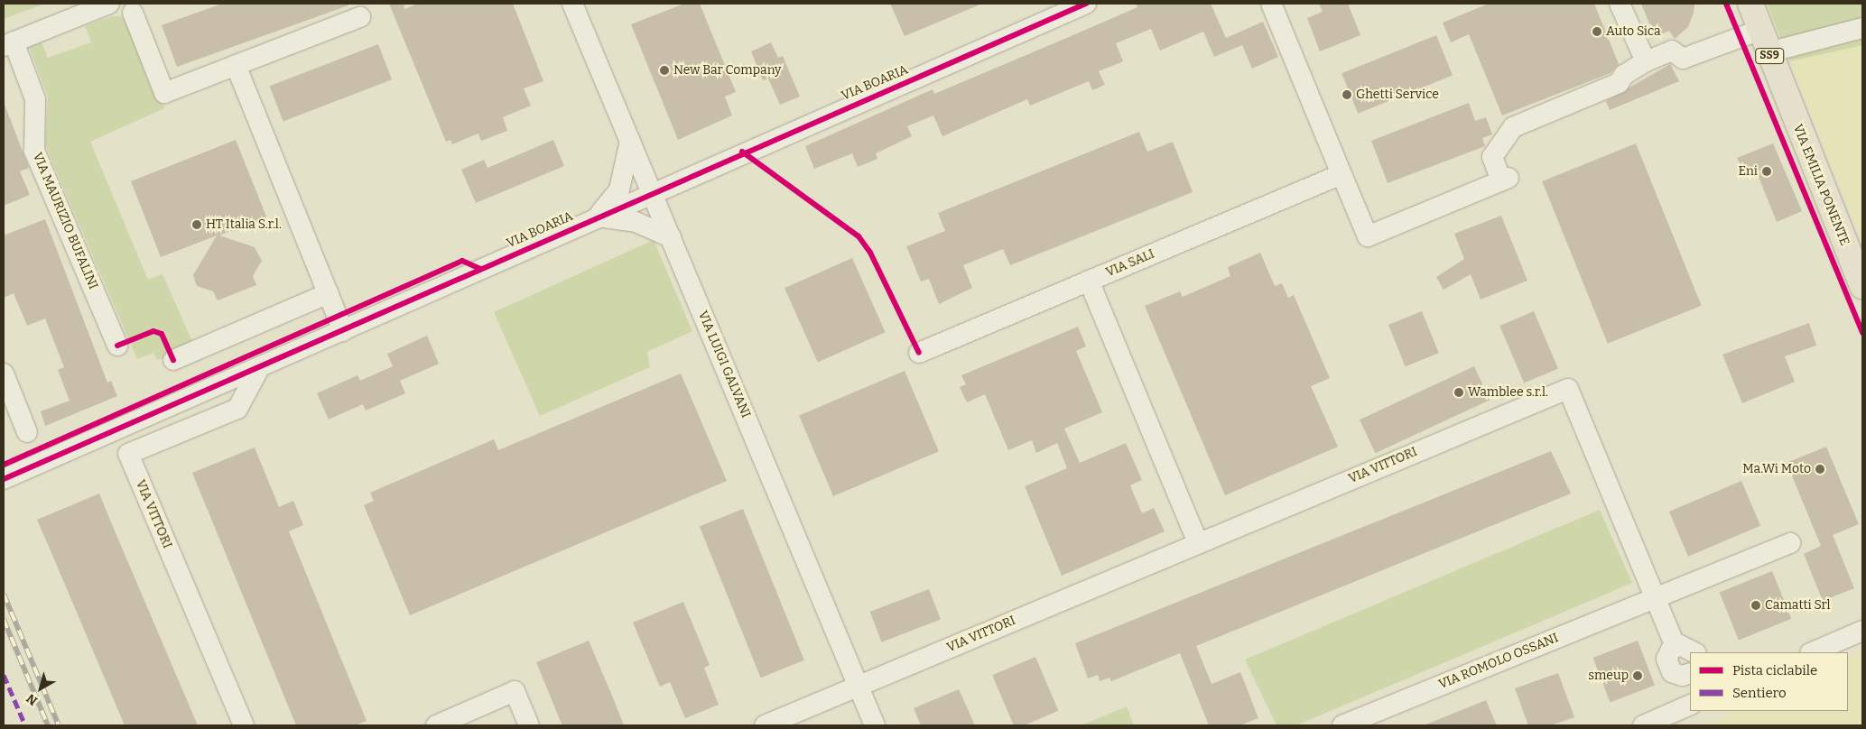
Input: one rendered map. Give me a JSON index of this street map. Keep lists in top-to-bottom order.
{
  "streets": {
    "main road": ["SS9", "VIA EMILIA PONENTE"],
    "street": [
      "VIA BOARIA",
      "VIA MAURIZIO BUFALINI",
      "VIA SALI",
      "VIA LUIGI GALVANI",
      "VIA VITTORI",
      "VIA ROMOLO OSSANI"
    ]
  },
  "crossings": [
    ["VIA BOARIA", "VIA LUIGI GALVANI"],
    ["VIA BOARIA", "VIA VITTORI"],
    ["VIA LUIGI GALVANI", "VIA VITTORI"],
    ["VIA VITTORI", "VIA ROMOLO OSSANI"]
  ],
  "places": [
    "Auto Sica",
    "New Bar Company",
    "Ghetti Service",
    "Eni",
    "HT Italia S.r.l.",
    "Wamblee s.r.l.",
    "Ma.Wi Moto",
    "Camatti Srl",
    "smeup"
  ],
  "legend": ["Pista ciclabile", "Sentiero"],
  "north": "bottom left"
}
